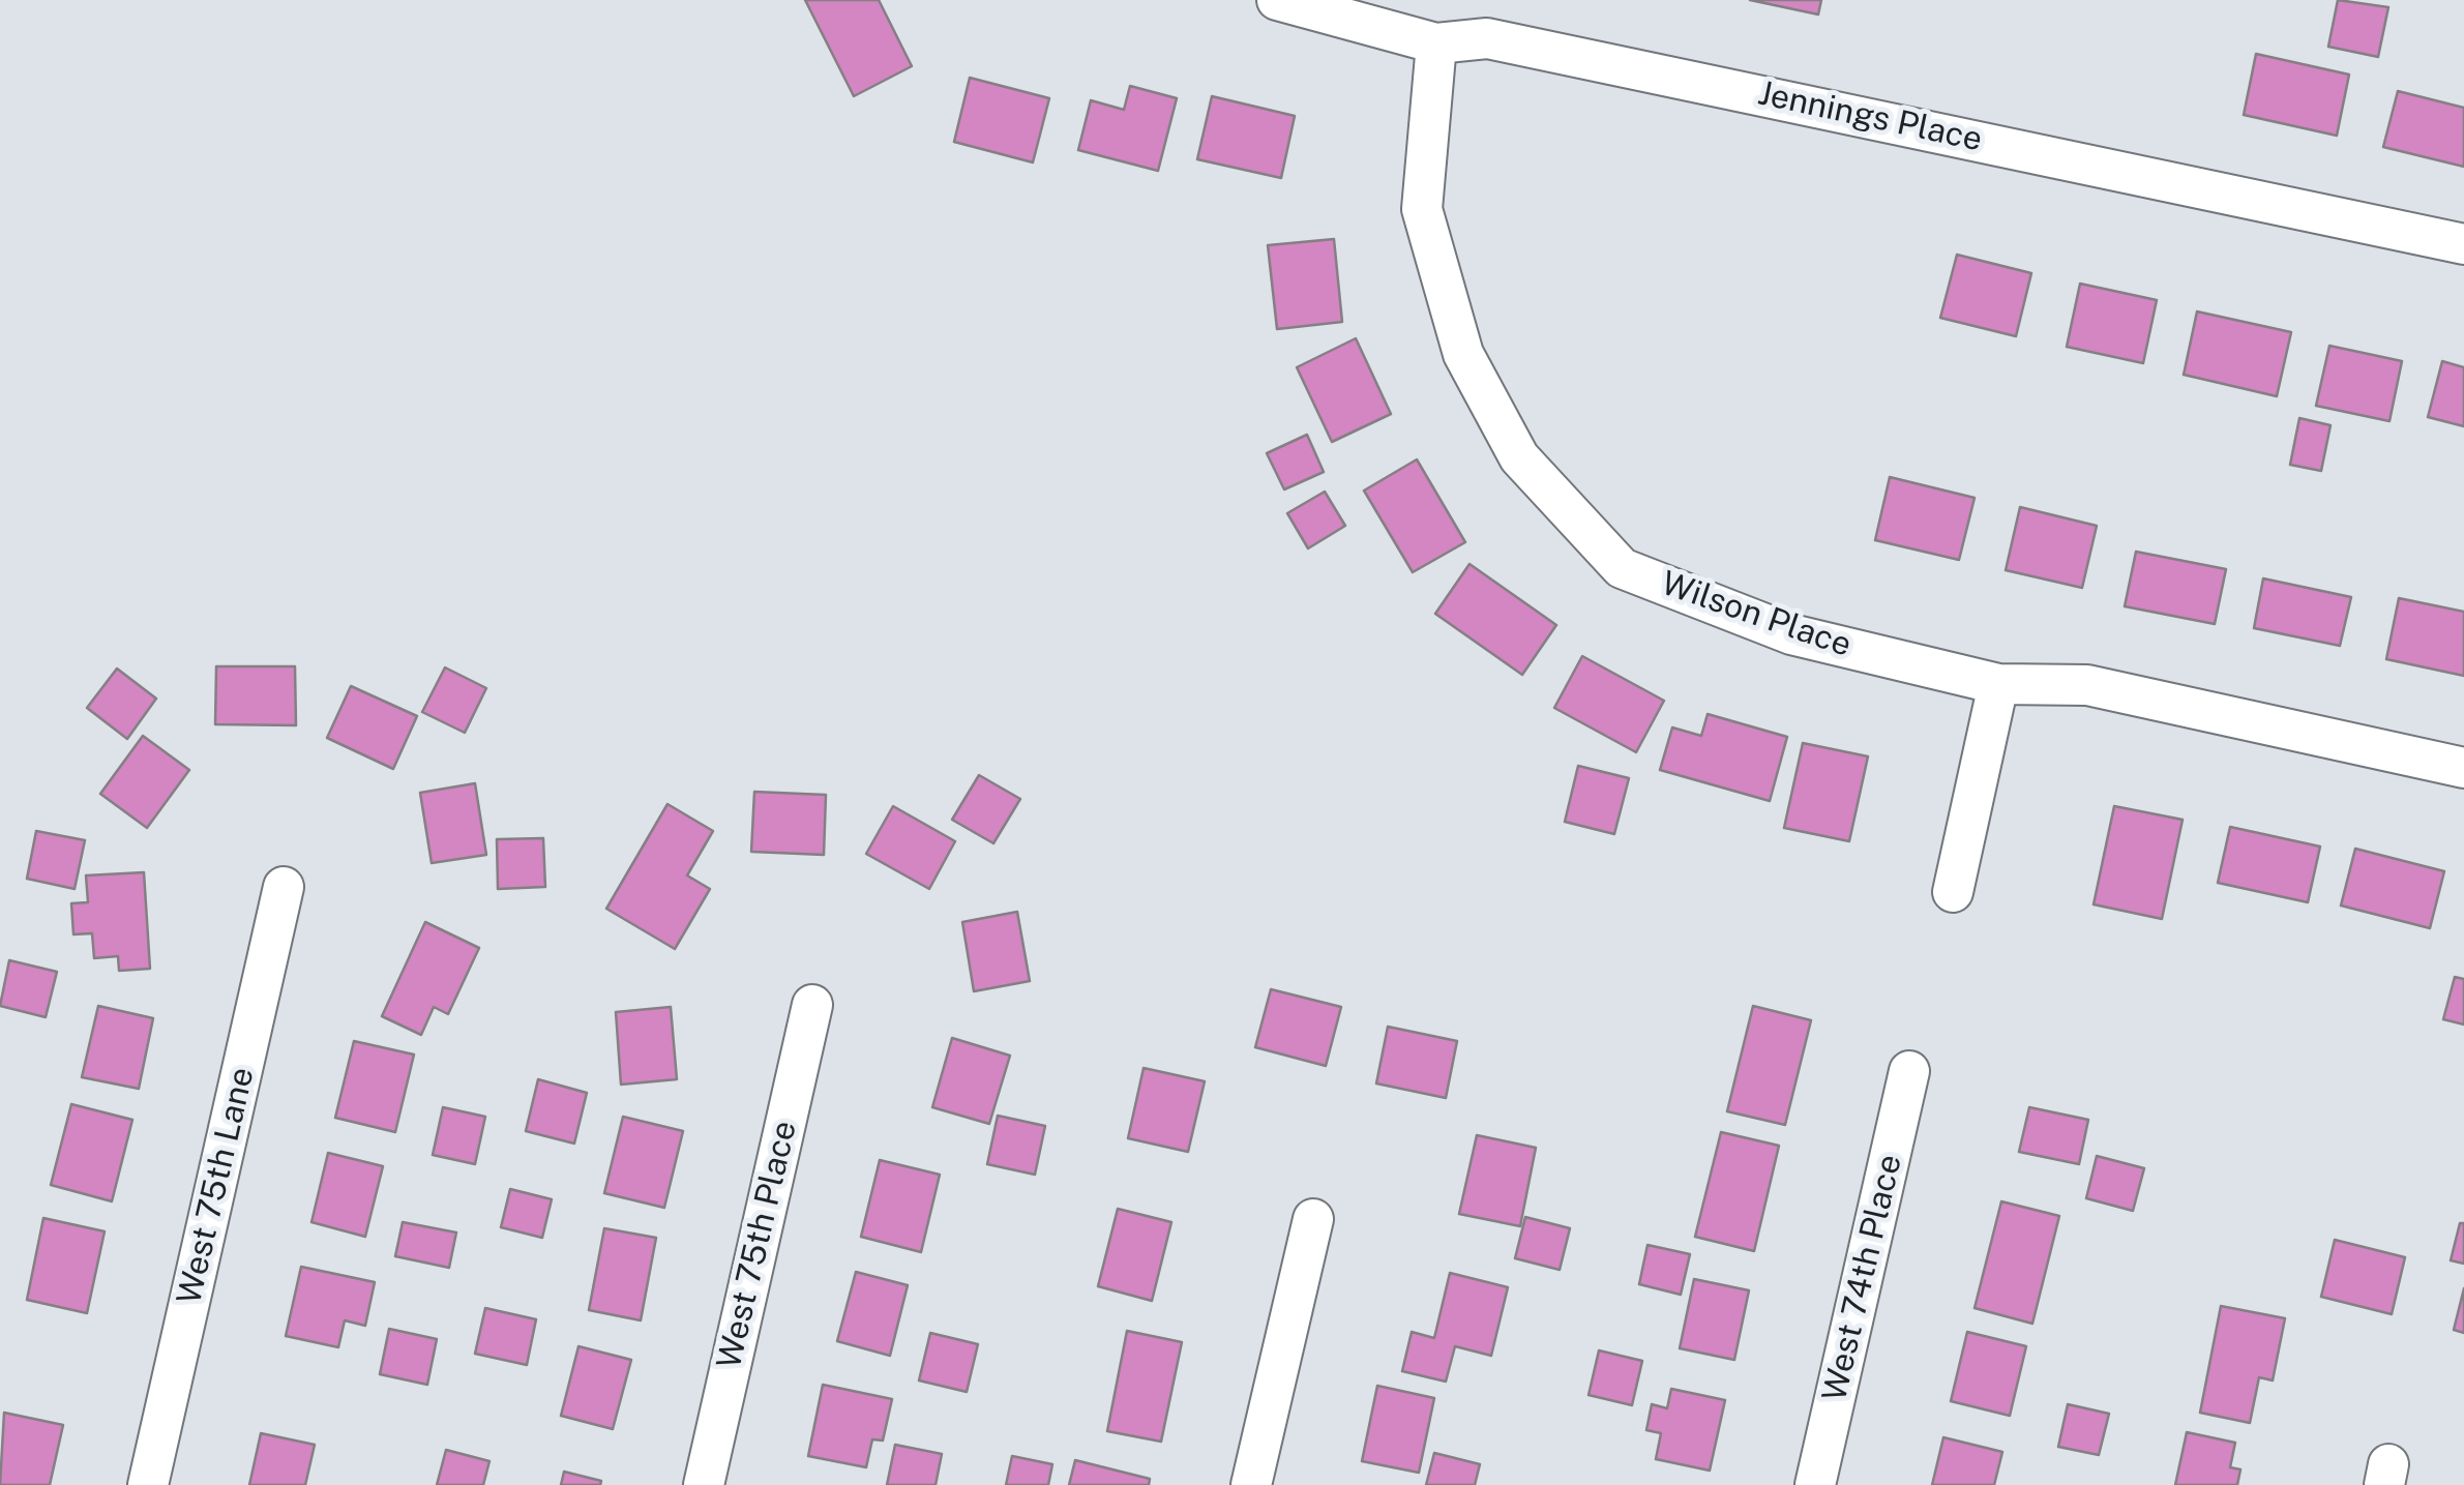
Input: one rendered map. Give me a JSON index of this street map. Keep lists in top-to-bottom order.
{
  "streets": {
    "street": [
      "Jennings Place",
      "Wilson Place",
      "West 75th Lane",
      "West 75th Place",
      "West 74th Place"
    ]
  },
  "crossings": [
    ["Jennings Place", "Wilson Place"]
  ]
}
